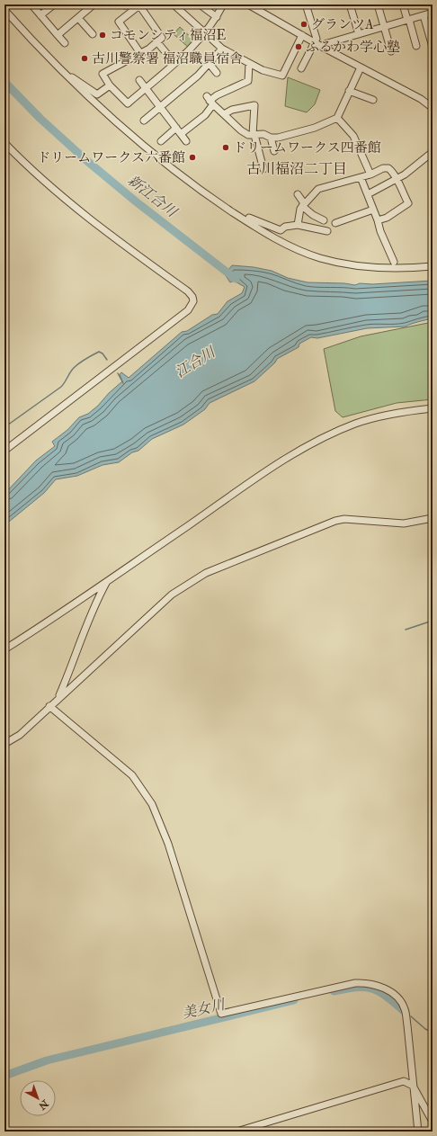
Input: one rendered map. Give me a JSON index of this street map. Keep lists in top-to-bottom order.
{
  "districts": ["古川福沼二丁目"],
  "water": ["新江合川", "江合川", "美女川"],
  "places": [
    "グランツA",
    "コモンシティ福沼E",
    "ふるかわ学心塾",
    "古川警察署 福沼職員宿舎",
    "ドリームワークス四番館",
    "ドリームワークス六番館"
  ],
  "north": "bottom right"
}
